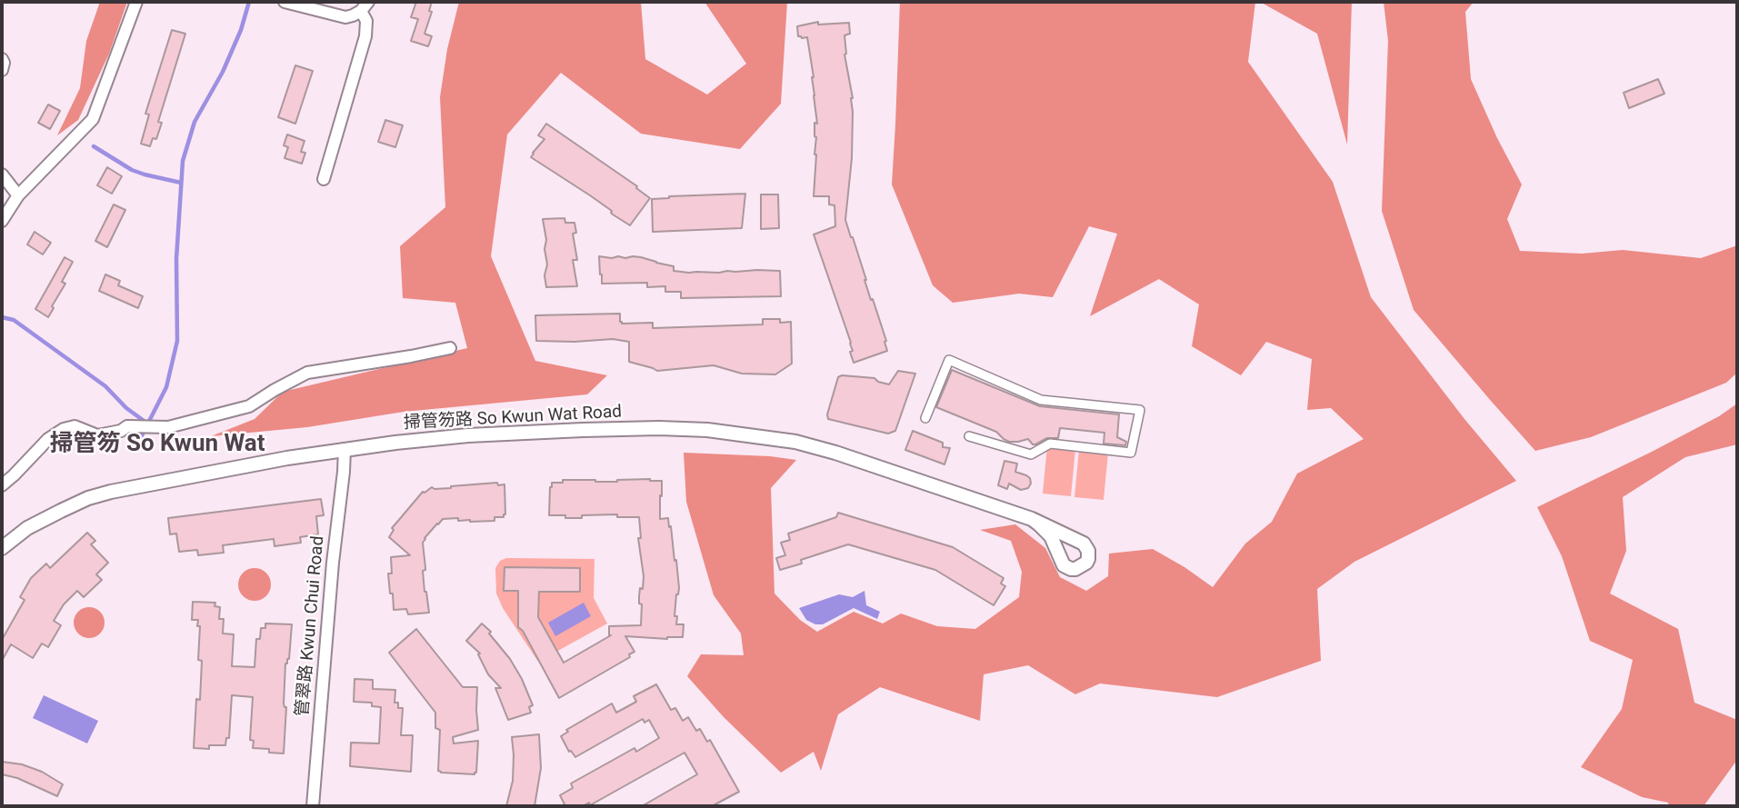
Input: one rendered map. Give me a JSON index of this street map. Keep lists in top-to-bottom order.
{
  "streets": {
    "street": ["掃管笏路 So Kwun Wat Road", "管翠路 Kwun Chui Road"]
  },
  "crossings": [
    ["掃管笏路 So Kwun Wat Road", "管翠路 Kwun Chui Road"]
  ],
  "districts": ["掃管笏 So Kwun Wat"]
}
